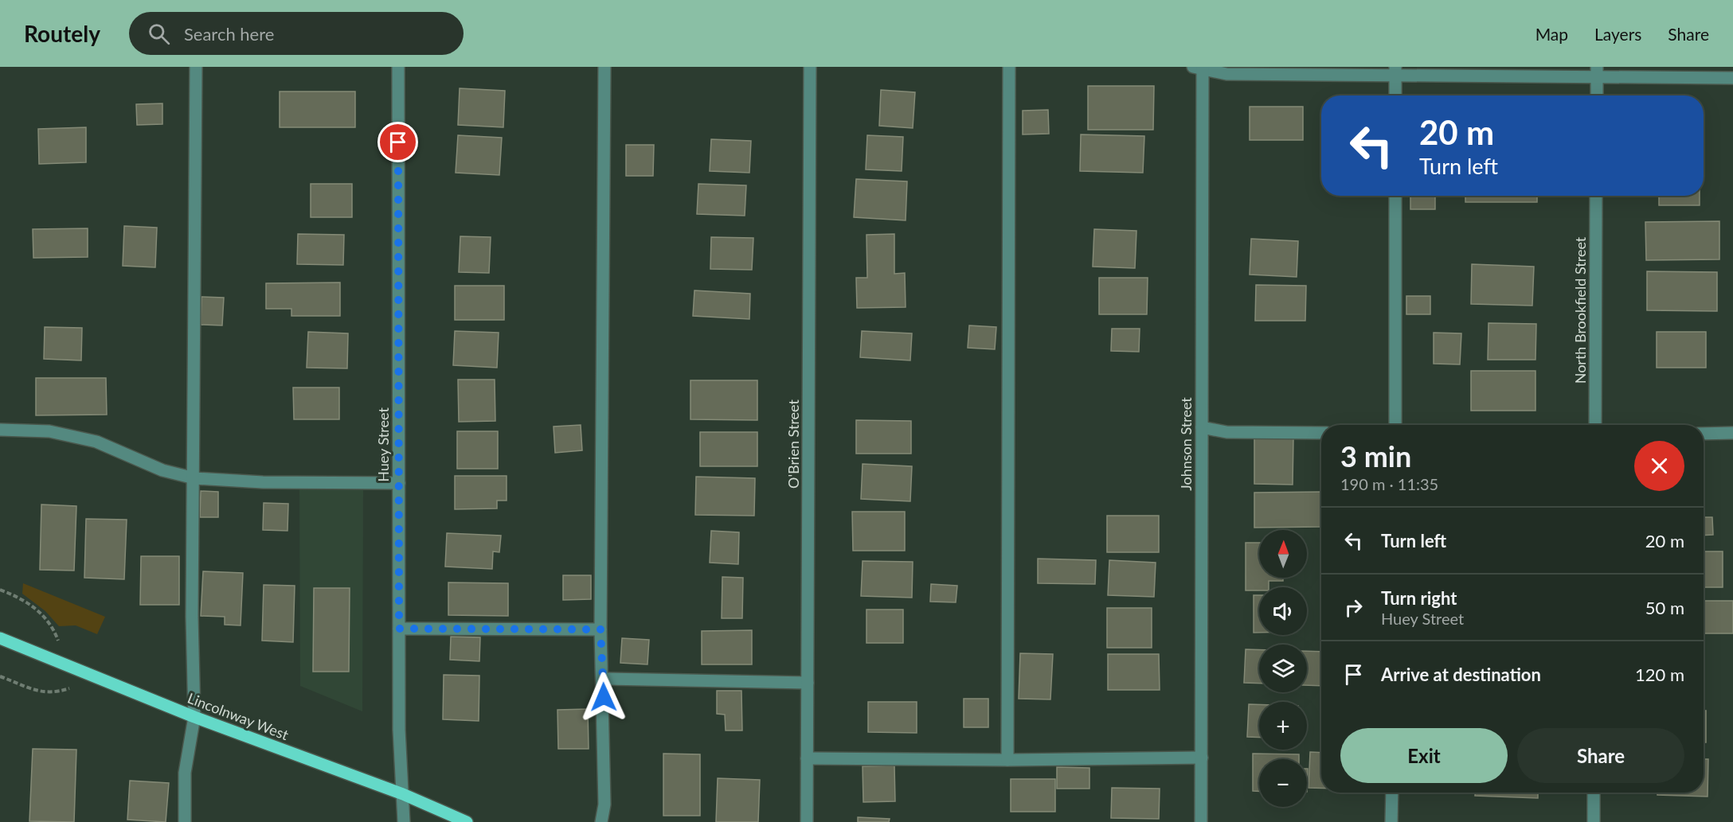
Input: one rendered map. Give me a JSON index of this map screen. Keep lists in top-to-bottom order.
{
  "streets": {
    "main road": ["Lincolnway West"],
    "street": [
      "North Brookfield Street",
      "O'Brien Street",
      "Johnson Street",
      "Huey Street"
    ]
  },
  "crossings": [
    ["Huey Street", "Lincolnway West"]
  ],
  "north": "top",
  "page": {
    "header": "Routely",
    "search": "Search here",
    "nav": ["Map", "Layers", "Share"],
    "turn": ["20 m", "Turn left"],
    "heading": ["3 min", "190 m · 11:35"],
    "list": [
      {
        "name": "Turn left",
        "value": "20 m"
      },
      {
        "name": "Turn right",
        "note": "Huey Street",
        "value": "50 m"
      },
      {
        "name": "Arrive at destination",
        "value": "120 m"
      }
    ],
    "map_buttons": ["+", "−"],
    "buttons": ["Exit", "Share"]
  }
}
